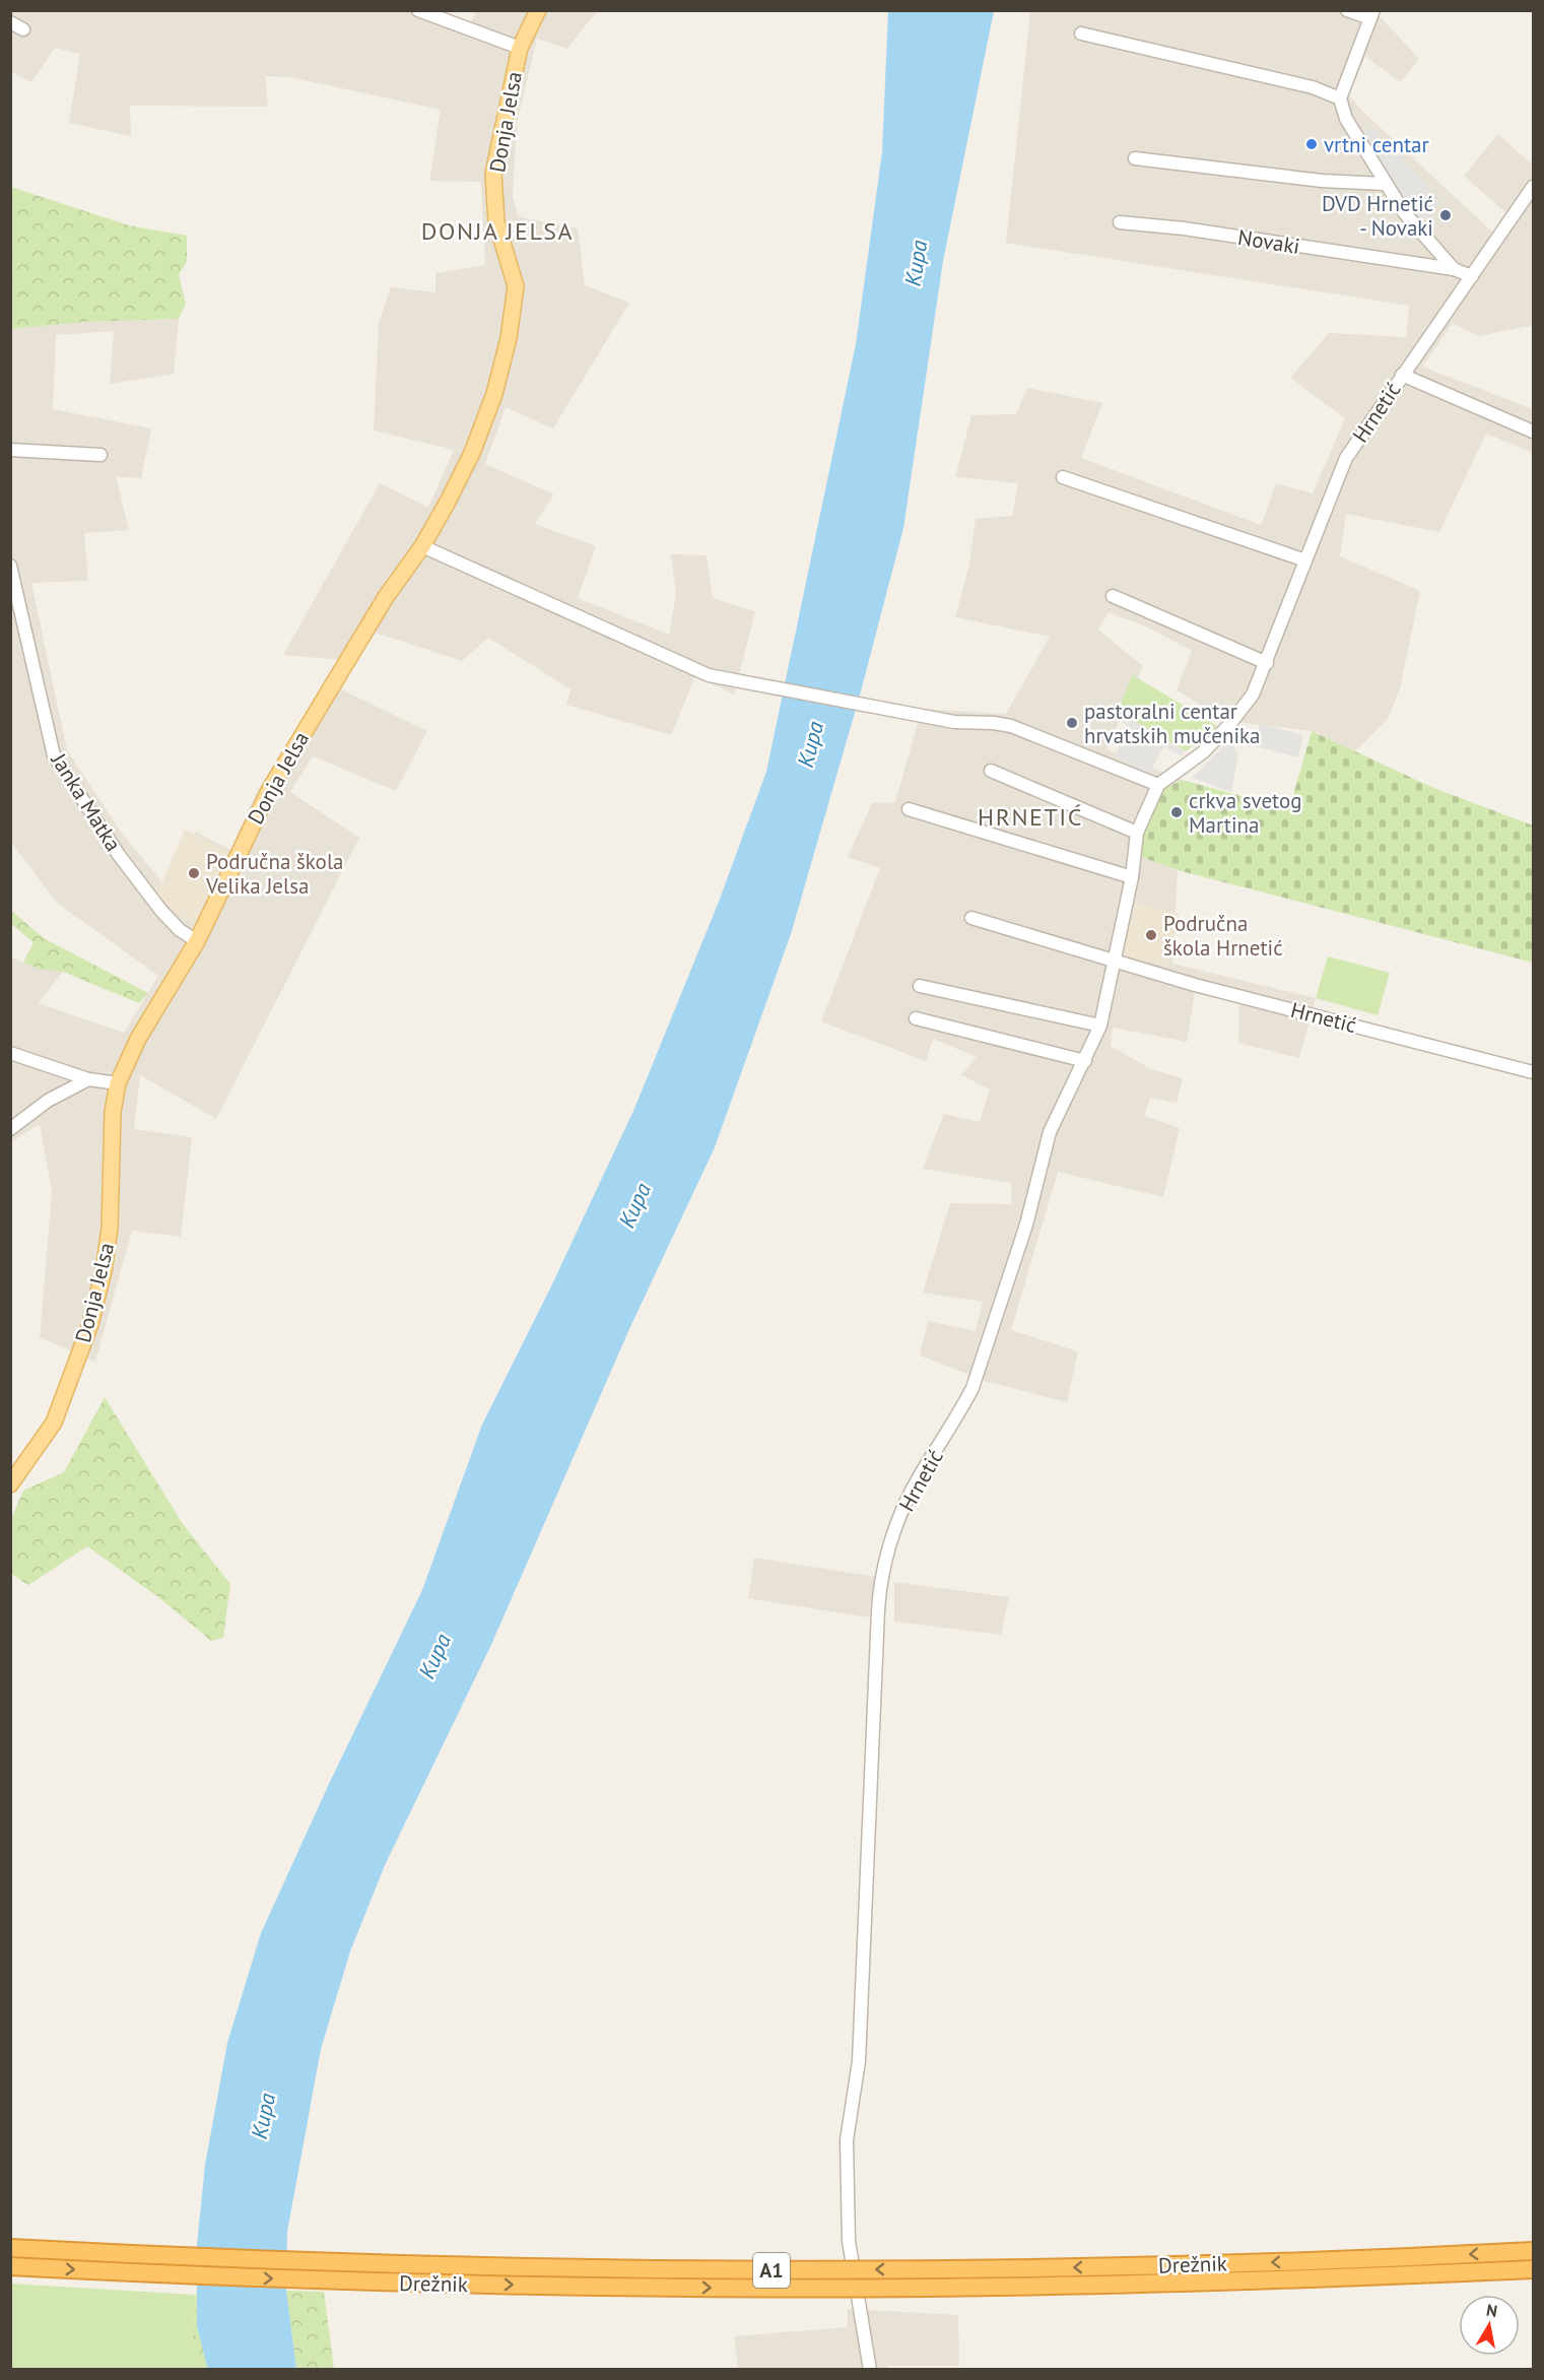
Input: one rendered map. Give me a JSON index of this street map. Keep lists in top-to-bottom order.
{
  "streets": {
    "highway": ["Drežnik", "A1"],
    "main road": ["Donja Jelsa"],
    "street": ["Novaki", "Hrnetić", "Janka Matka"]
  },
  "crossings": [
    ["Donja Jelsa", "Janka Matka"],
    ["Novaki", "Hrnetić"]
  ],
  "districts": ["DONJA JELSA", "HRNETIĆ"],
  "water": ["Kupa"],
  "places": [
    "vrtni centar",
    "DVD Hrnetić - Novaki",
    "pastoralni centar hrvatskih mučenika",
    "crkva svetog Martina",
    "Područna škola Velika Jelsa",
    "Područna škola Hrnetić"
  ],
  "north": "top"
}
